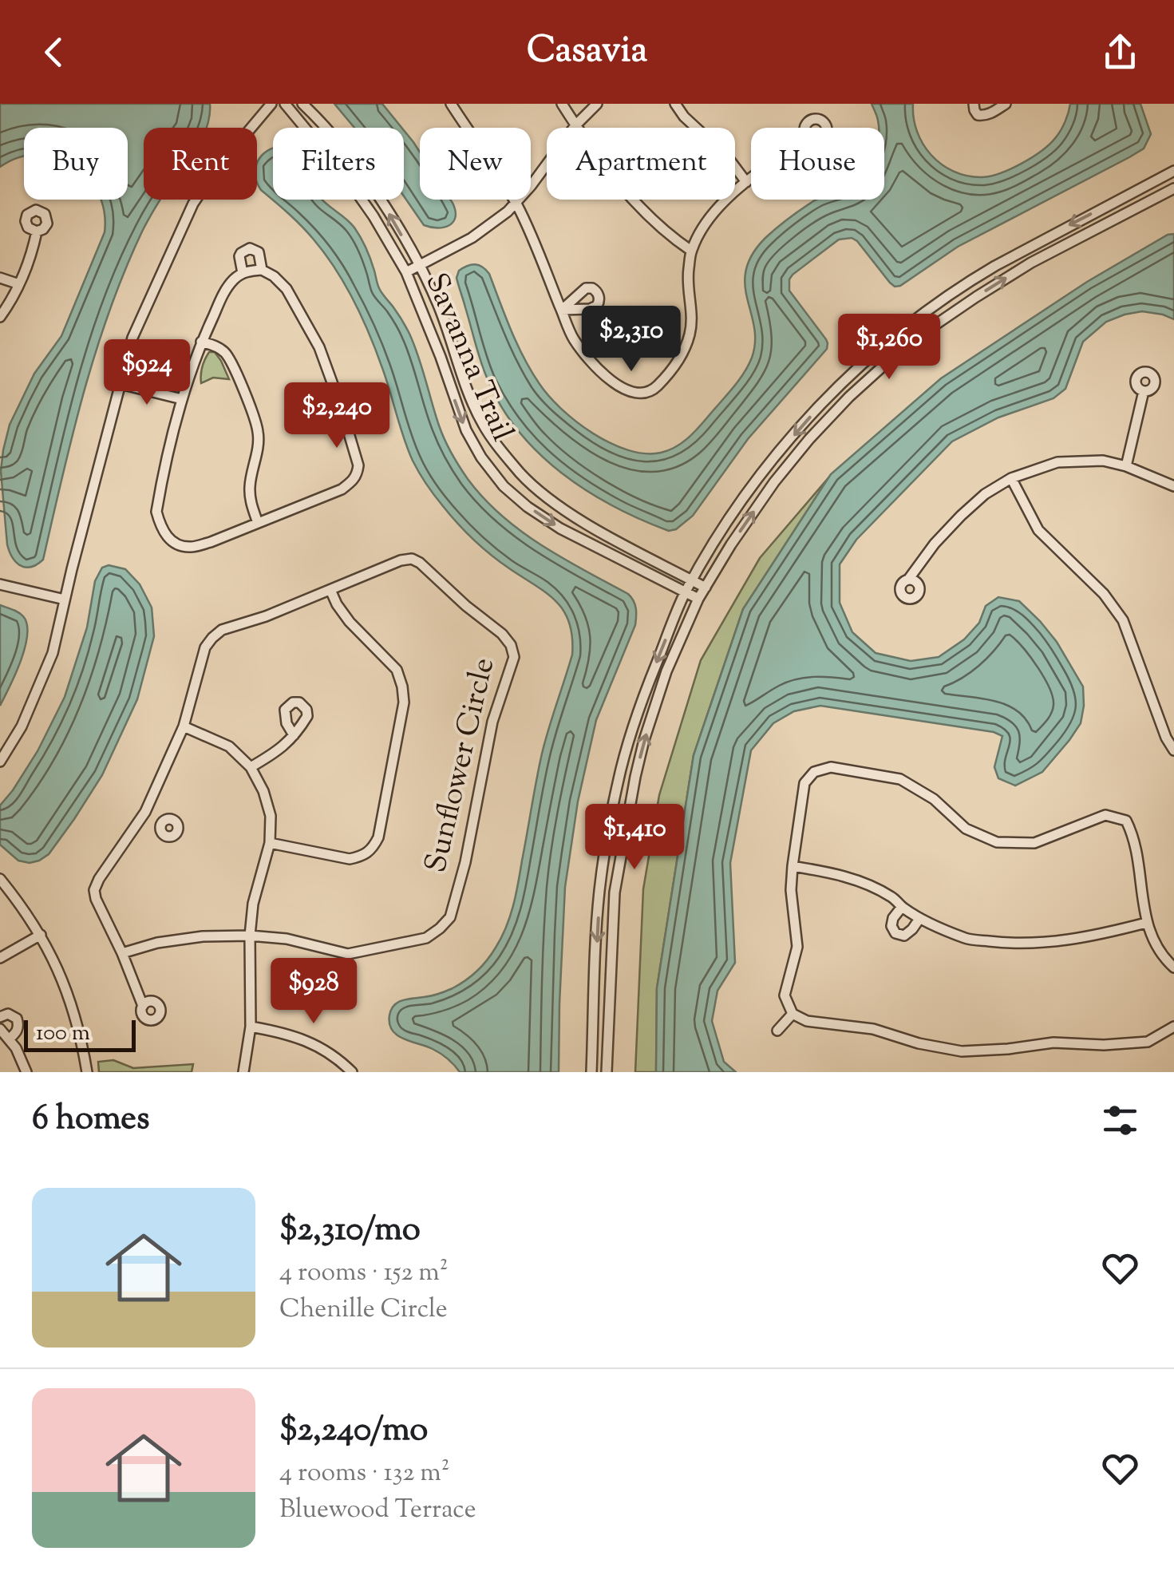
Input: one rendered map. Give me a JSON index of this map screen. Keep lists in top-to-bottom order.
{
  "streets": {
    "street": ["Savanna Trail", "Sunflower Circle"]
  },
  "scale_bar": "100 m",
  "page": {
    "header": "Casavia",
    "chip": [
      "Buy",
      "Rent",
      "Filters",
      "New",
      "Apartment",
      "House"
    ],
    "price": [
      "$2,310",
      "$1,260",
      "$924",
      "$2,240",
      "$1,410",
      "$928"
    ],
    "scale": "100 m",
    "heading": "6 homes",
    "list": [
      {
        "name": "$2,310/mo",
        "note": "4 rooms · 152 m² · Chenille Circle"
      },
      {
        "name": "$2,240/mo",
        "note": "4 rooms · 132 m² · Bluewood Terrace"
      }
    ]
  }
}
